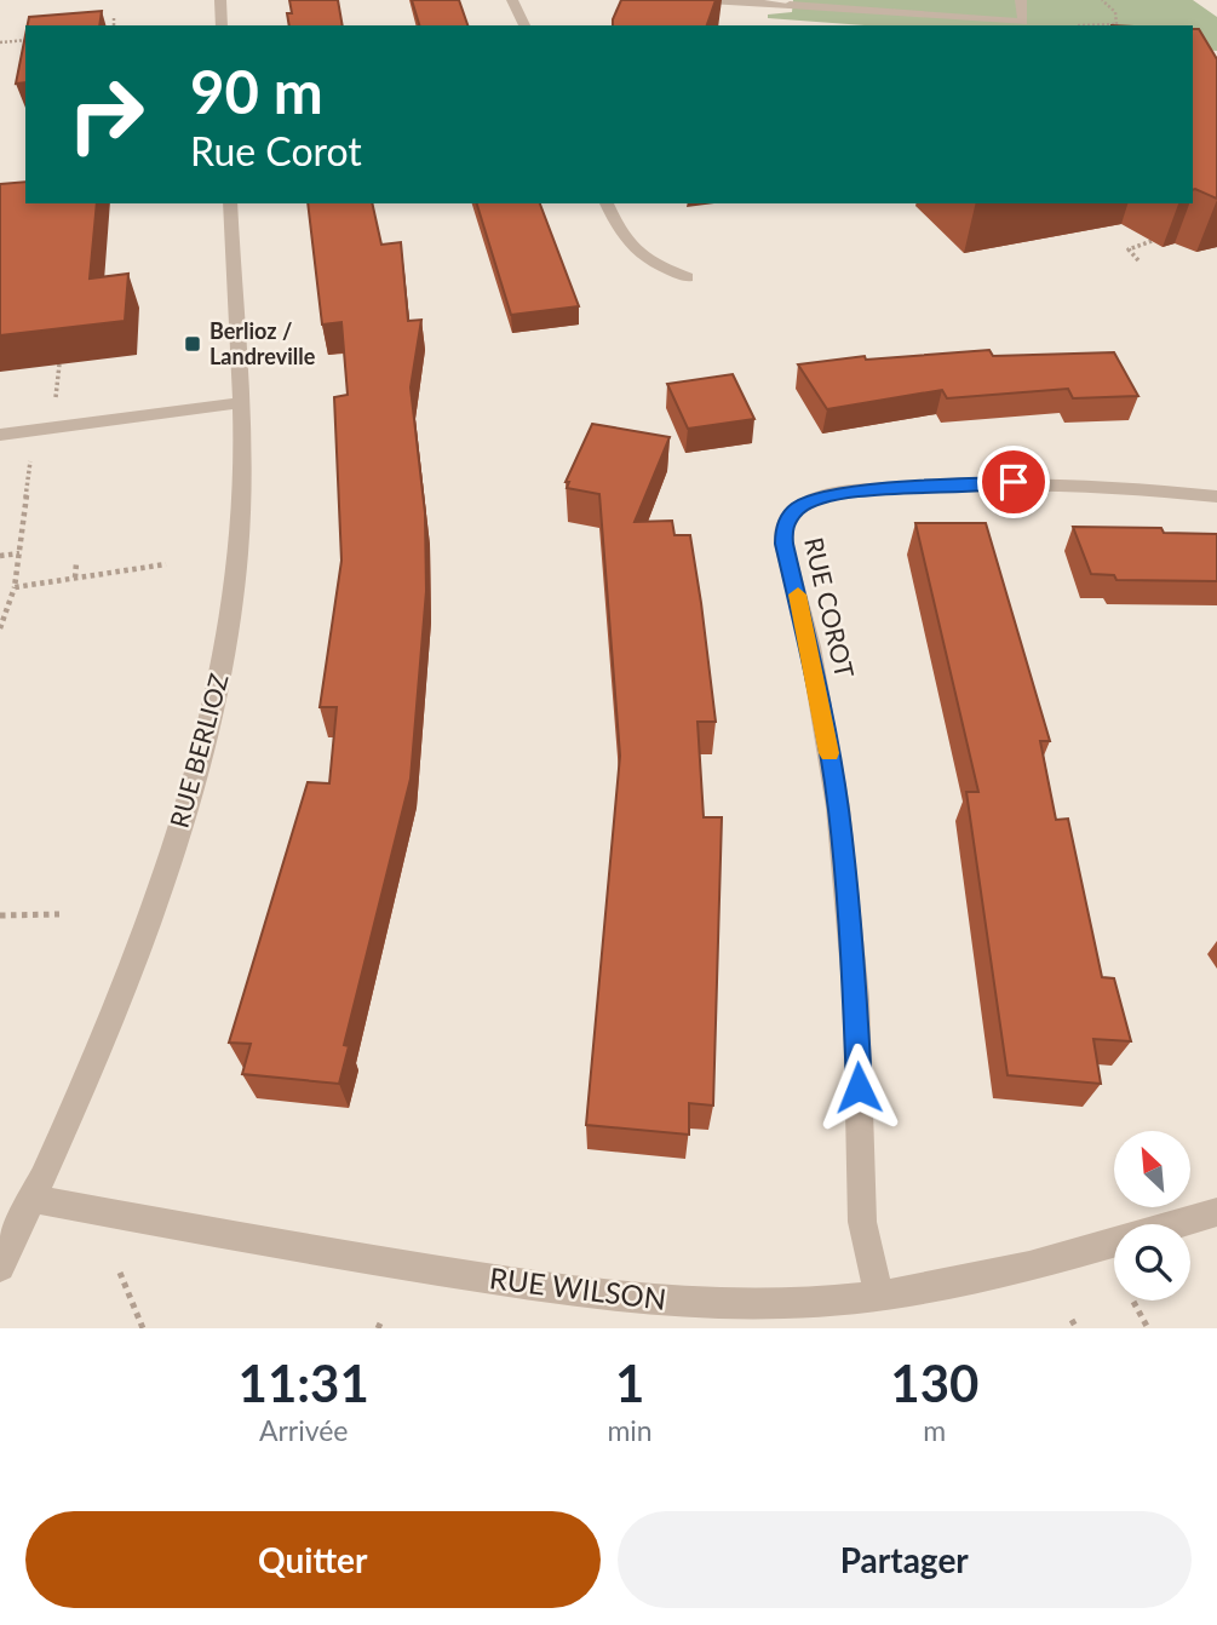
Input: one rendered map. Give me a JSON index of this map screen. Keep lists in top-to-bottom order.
{
  "streets": {
    "street": ["RUE COROT", "RUE BERLIOZ", "RUE WILSON"]
  },
  "crossings": [
    ["RUE COROT", "RUE WILSON"],
    ["RUE BERLIOZ", "RUE WILSON"]
  ],
  "places": {
    "transit": ["Berlioz / Landreville"]
  },
  "north": "top left",
  "page": {
    "turn": ["90 m", "Rue Corot"],
    "eta": [
      "11:31",
      "Arrivée",
      "1",
      "min",
      "130",
      "m"
    ],
    "buttons": ["Quitter", "Partager"]
  }
}
